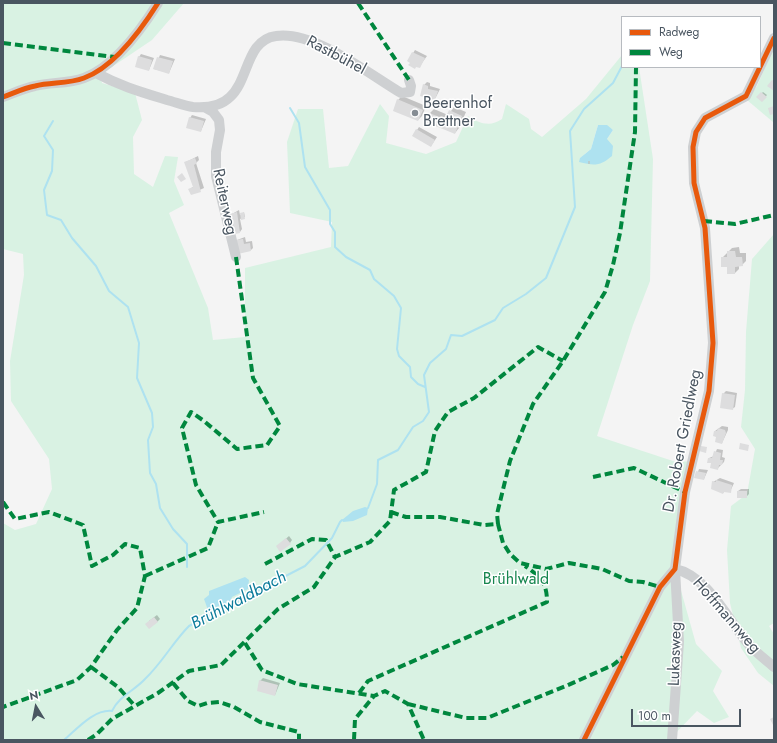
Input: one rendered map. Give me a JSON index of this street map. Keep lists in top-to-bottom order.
{
  "streets": {
    "street": [
      "Rastbühel",
      "Reiterweg",
      "Dr. Robert Griedlweg",
      "Hoffmannweg",
      "Lukasweg"
    ]
  },
  "crossings": [
    ["Rastbühel", "Reiterweg"],
    ["Dr. Robert Griedlweg", "Hoffmannweg"],
    ["Dr. Robert Griedlweg", "Lukasweg"],
    ["Hoffmannweg", "Lukasweg"]
  ],
  "water": ["Brühlwaldbach"],
  "parks": ["Brühlwald"],
  "places": ["Beerenhof Brettner"],
  "legend": ["Radweg", "Weg"],
  "scale_bar": "100 m",
  "north": "top"
}
